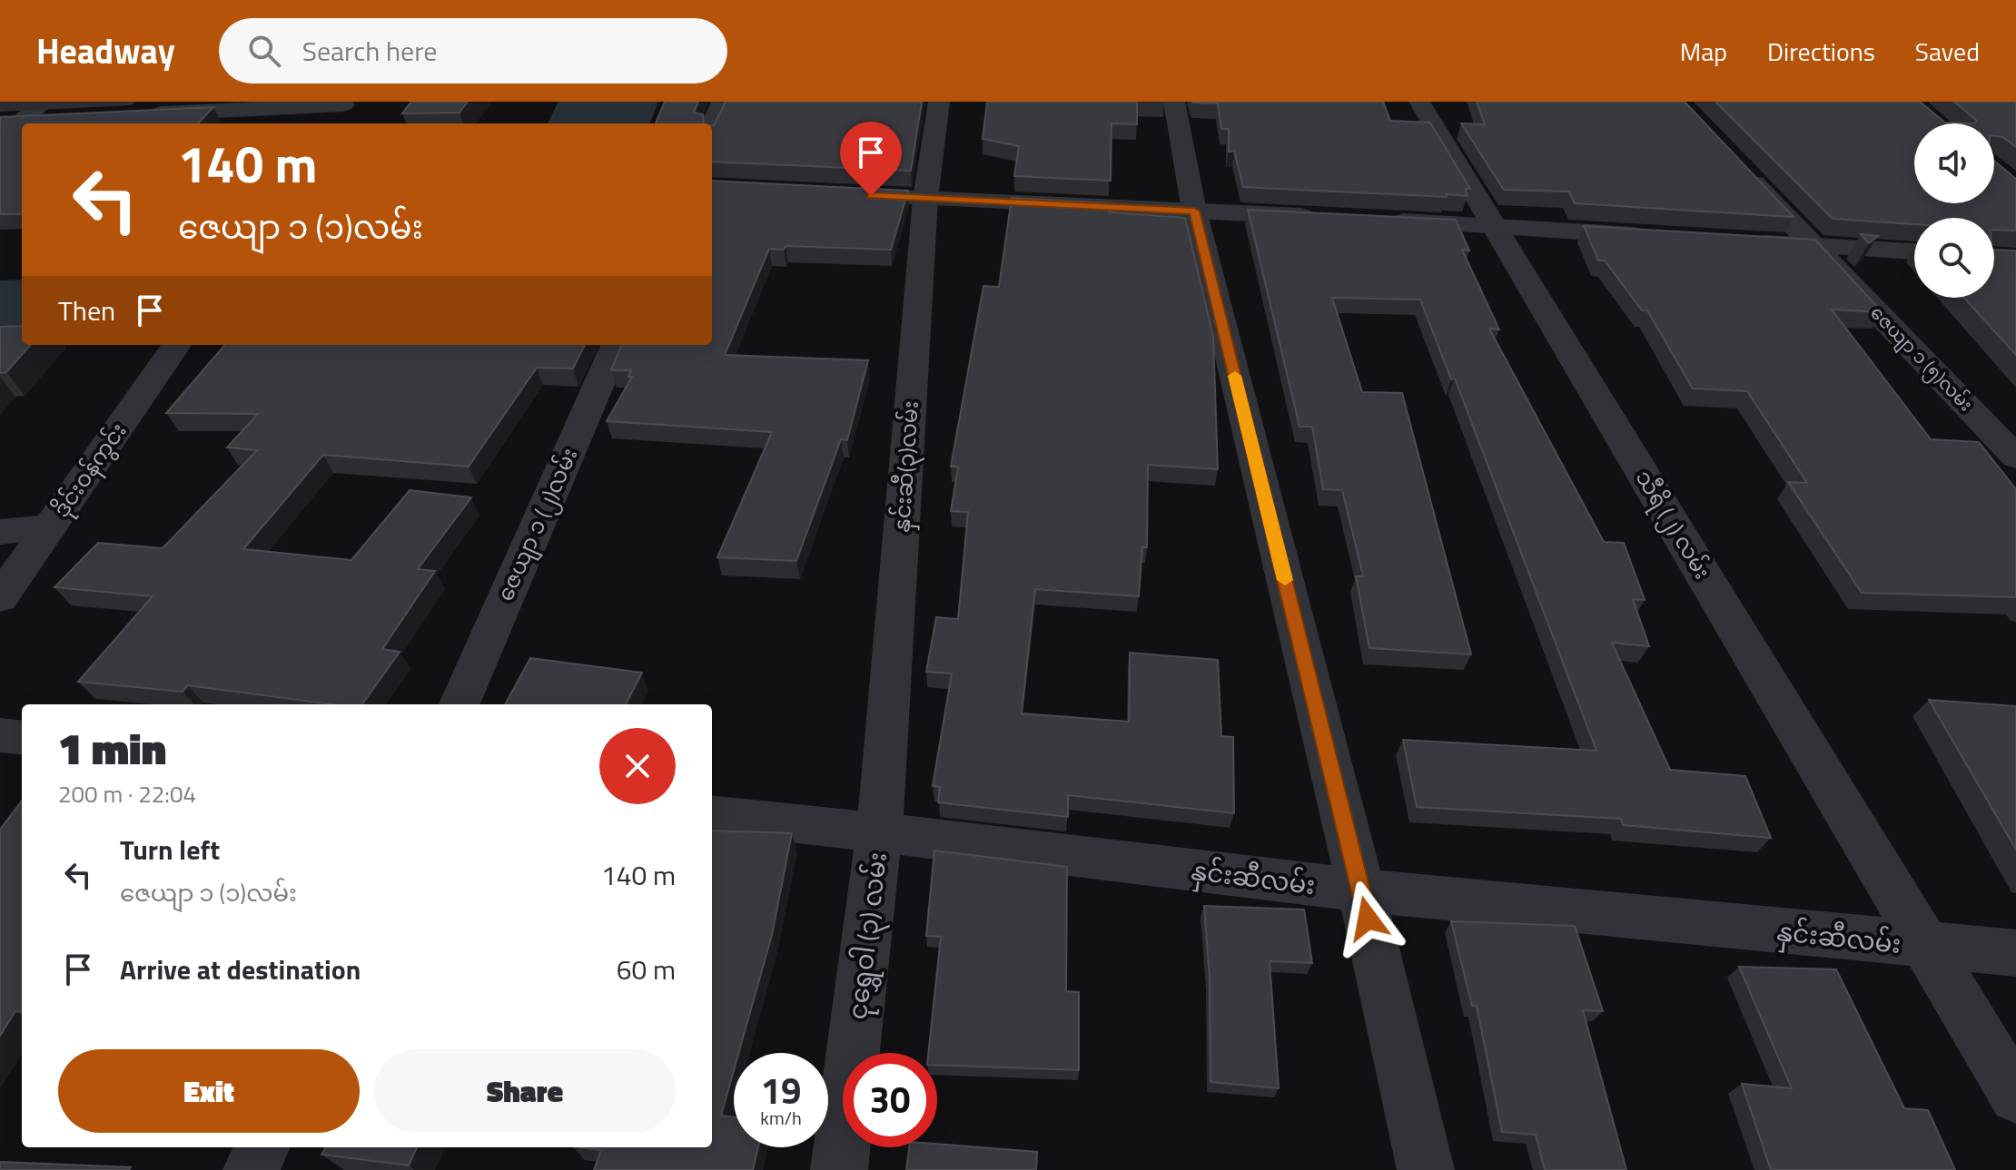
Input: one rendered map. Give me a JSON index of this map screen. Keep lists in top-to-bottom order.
{
  "streets": {
    "street": [
      "ဇေယျာ ၁ (၅)လမ်း",
      "နှင်းဆီ(၃)လမ်း",
      "ဒိုင်းဝန်ကွင်း",
      "ဇေယျာ ၁ (၂)လမ်း",
      "သီရိ (၂) လမ်း",
      "နှင်းဆီလမ်း",
      "ငုရွှေဝါ (၃) လမ်း"
    ]
  },
  "crossings": [
    ["နှင်းဆီ(၃)လမ်း", "နှင်းဆီလမ်း"],
    ["နှင်းဆီ(၃)လမ်း", "ငုရွှေဝါ (၃) လမ်း"],
    ["သီရိ (၂) လမ်း", "နှင်းဆီလမ်း"],
    ["နှင်းဆီလမ်း", "ငုရွှေဝါ (၃) လမ်း"]
  ],
  "page": {
    "header": "Headway",
    "search": "Search here",
    "nav": ["Map", "Directions", "Saved"],
    "turn": ["140 m", "ဇေယျာ ၁ (၁)လမ်း"],
    "then": "Then",
    "heading": ["1 min", "200 m · 22:04"],
    "list": [
      {
        "name": "Turn left",
        "note": "ဇေယျာ ၁ (၁)လမ်း",
        "value": "140 m"
      },
      {
        "name": "Arrive at destination",
        "value": "60 m"
      }
    ],
    "buttons": ["Exit", "Share"],
    "speed": "19 km/h",
    "limit": "30"
  }
}
